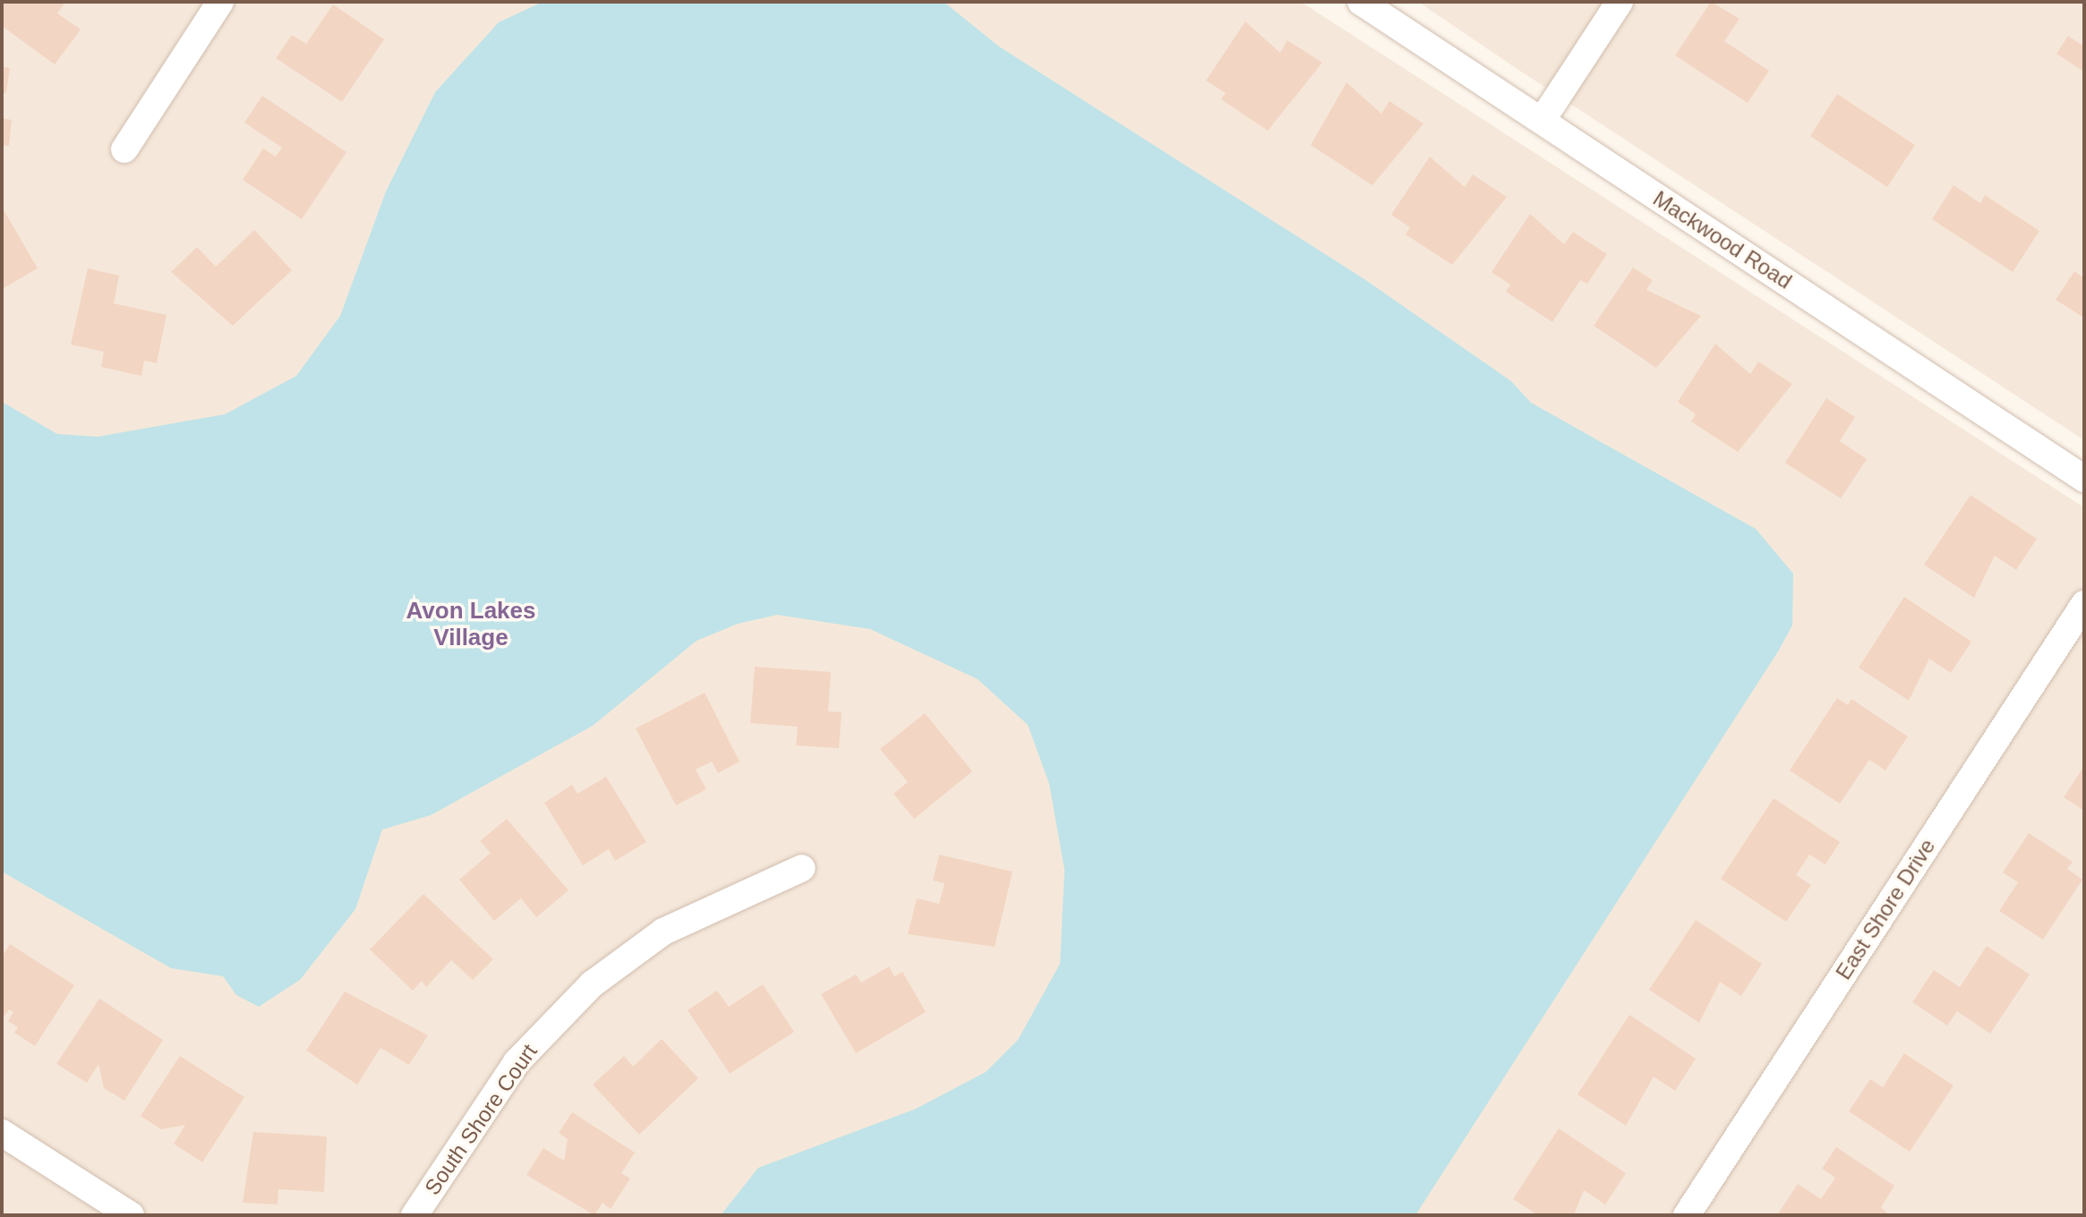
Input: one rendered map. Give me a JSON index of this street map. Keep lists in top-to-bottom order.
{
  "streets": {
    "street": ["Mackwood Road", "East Shore Drive", "South Shore Court"]
  },
  "districts": ["Avon Lakes Village"]
}
